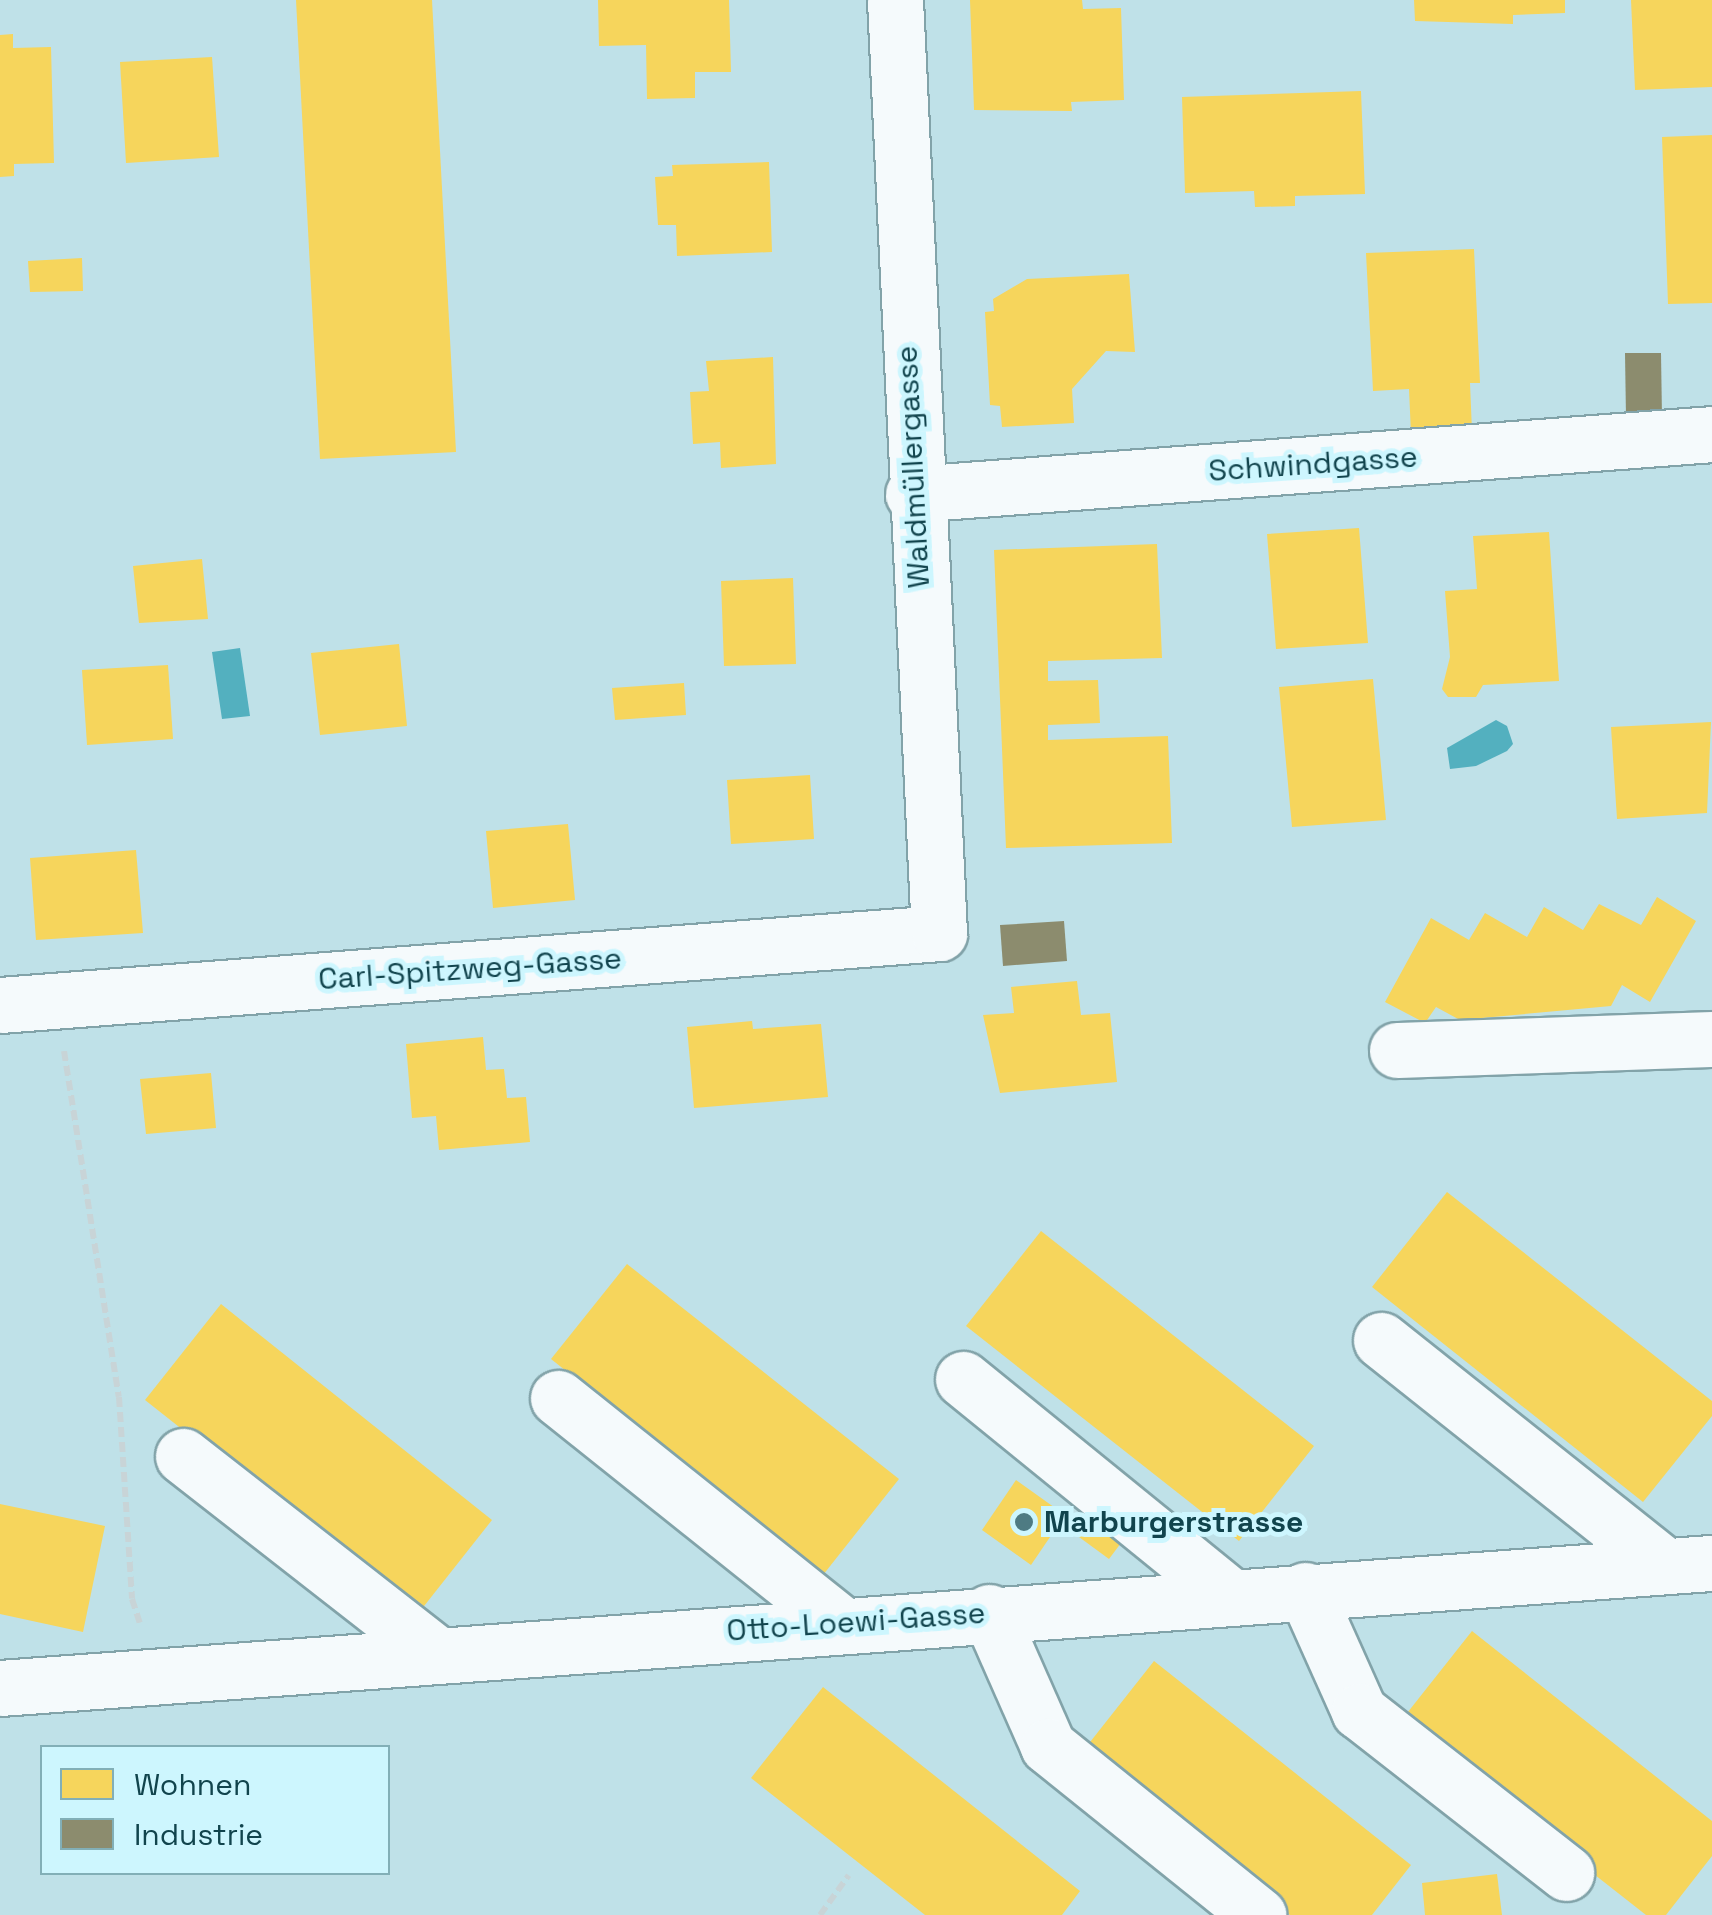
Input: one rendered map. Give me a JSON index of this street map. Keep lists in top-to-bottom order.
{
  "streets": {
    "street": [
      "Schwindgasse",
      "Waldmüllergasse",
      "Carl-Spitzweg-Gasse",
      "Otto-Loewi-Gasse"
    ]
  },
  "crossings": [
    ["Schwindgasse", "Waldmüllergasse"],
    ["Waldmüllergasse", "Carl-Spitzweg-Gasse"]
  ],
  "places": ["Marburgerstrasse"],
  "legend": ["Wohnen", "Industrie"]
}
